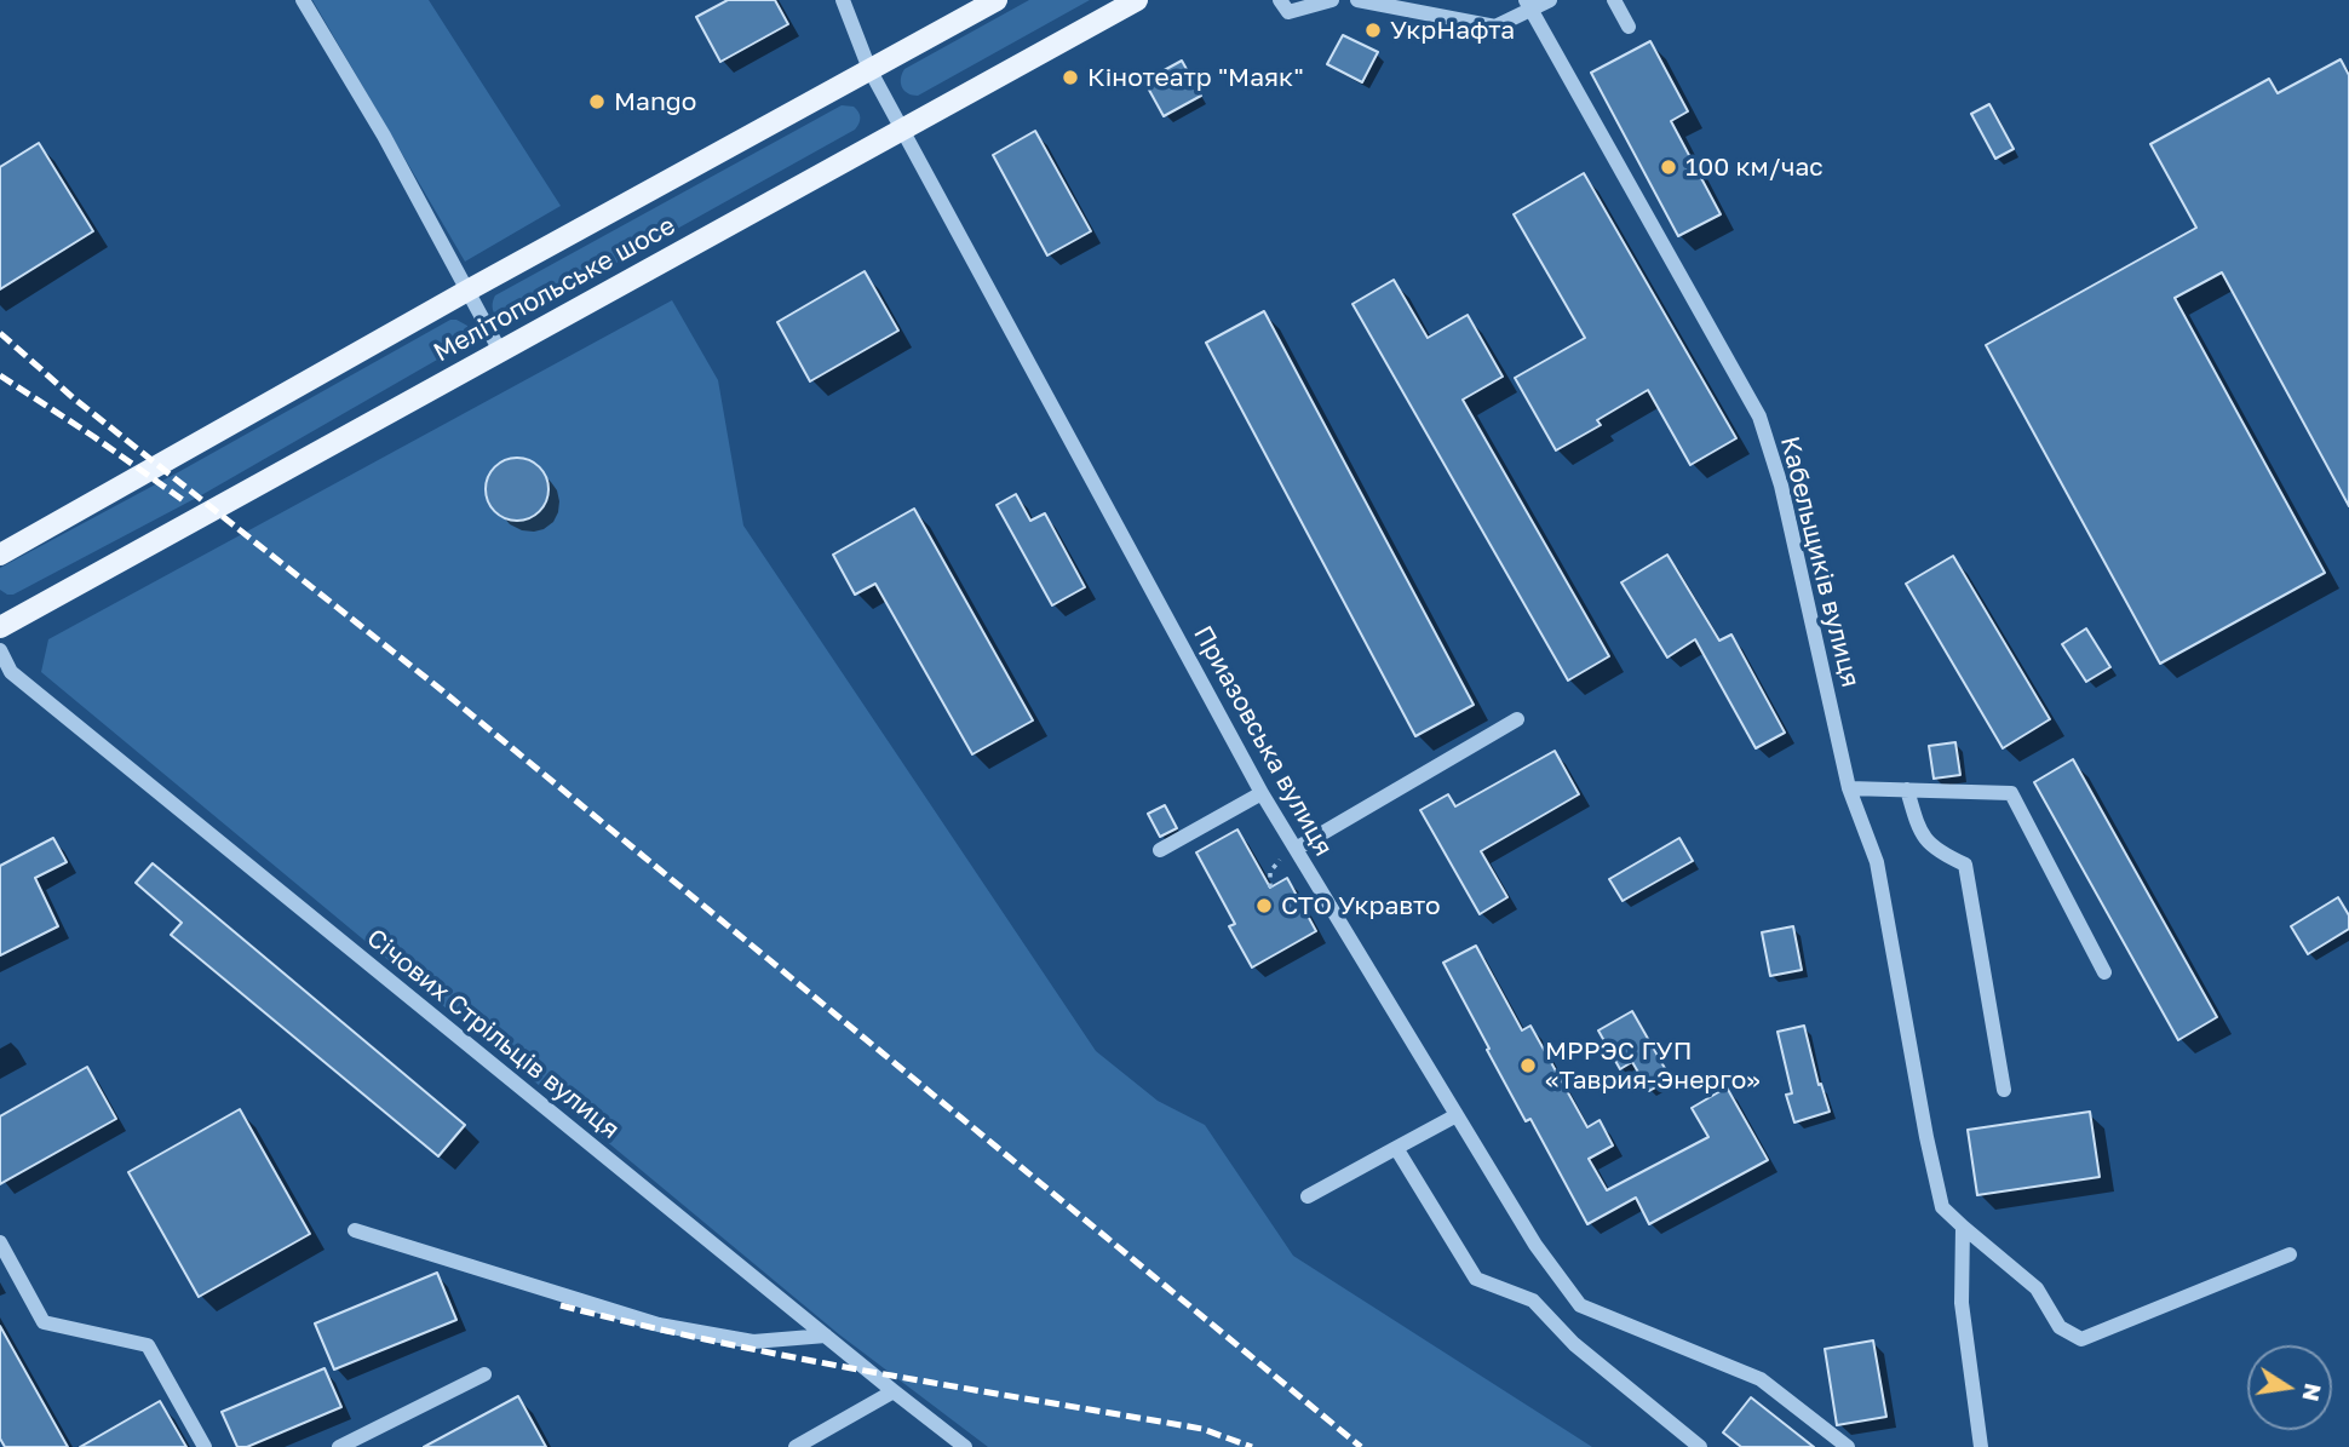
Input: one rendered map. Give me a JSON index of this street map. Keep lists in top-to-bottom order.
{
  "streets": {
    "main road": ["Мелітопольське шосе"],
    "street": ["Кабельщиків вулиця", "Приазовська вулиця", "Січових Стрільців вулиця"]
  },
  "crossings": [
    ["Мелітопольське шосе", "Приазовська вулиця"]
  ],
  "places": [
    "УкрНафта",
    "Кінотеатр \"Маяк\"",
    "Mango",
    "100 км/час",
    "СТО Укравто",
    "МРРЭС ГУП «Таврия-Энерго»"
  ],
  "north": "right"
}
